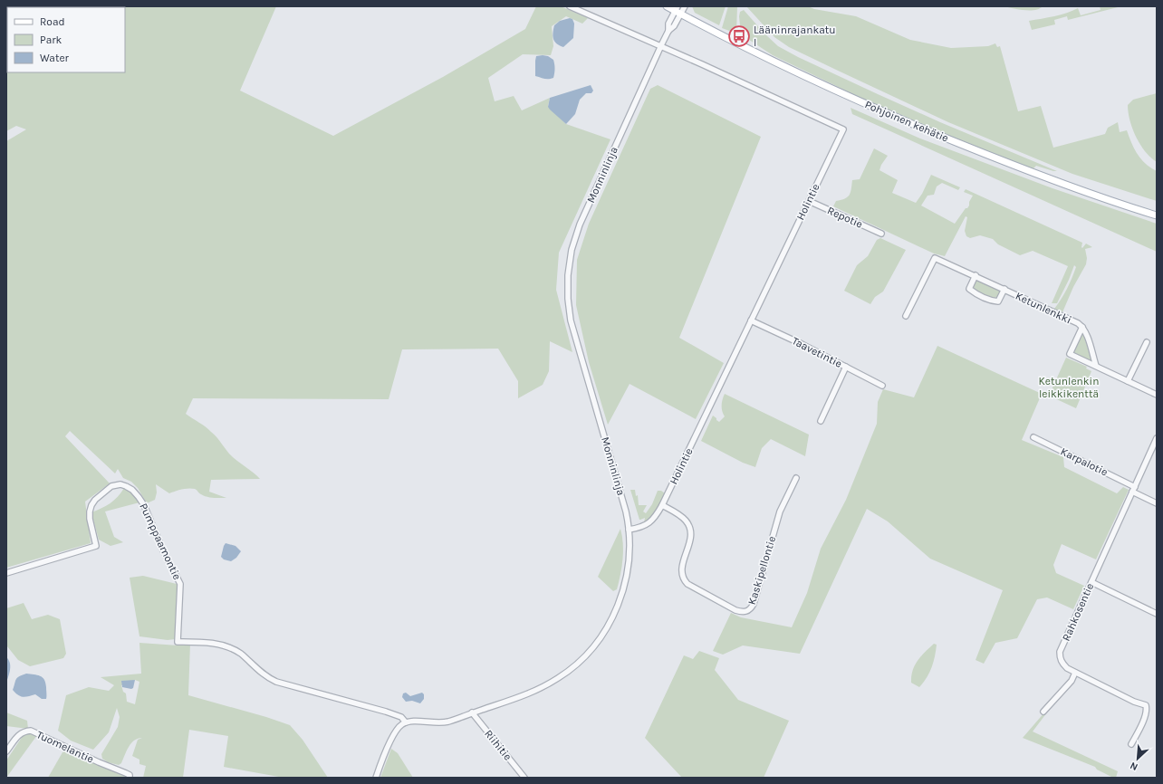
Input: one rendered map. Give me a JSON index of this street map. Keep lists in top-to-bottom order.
{
  "streets": {
    "main road": ["Pohjoinen kehätie"],
    "street": [
      "Monninlinja",
      "Holintie",
      "Repotie",
      "Ketunlenkki",
      "Taavetintie",
      "Karpalotie",
      "Pumppaamontie",
      "Kaskipellontie",
      "Rahkosentie",
      "Riihitie",
      "Tuomelantie"
    ]
  },
  "crossings": [
    ["Pohjoinen kehätie", "Monninlinja"],
    ["Monninlinja", "Holintie"],
    ["Monninlinja", "Pumppaamontie"],
    ["Monninlinja", "Riihitie"],
    ["Holintie", "Repotie"],
    ["Holintie", "Taavetintie"],
    ["Holintie", "Kaskipellontie"],
    ["Karpalotie", "Rahkosentie"]
  ],
  "parks": ["Ketunlenkin leikkikenttä"],
  "places": {
    "bus stop": ["Lääninrajankatu I"]
  },
  "legend": ["Road", "Park", "Water"],
  "north": "bottom left"
}
